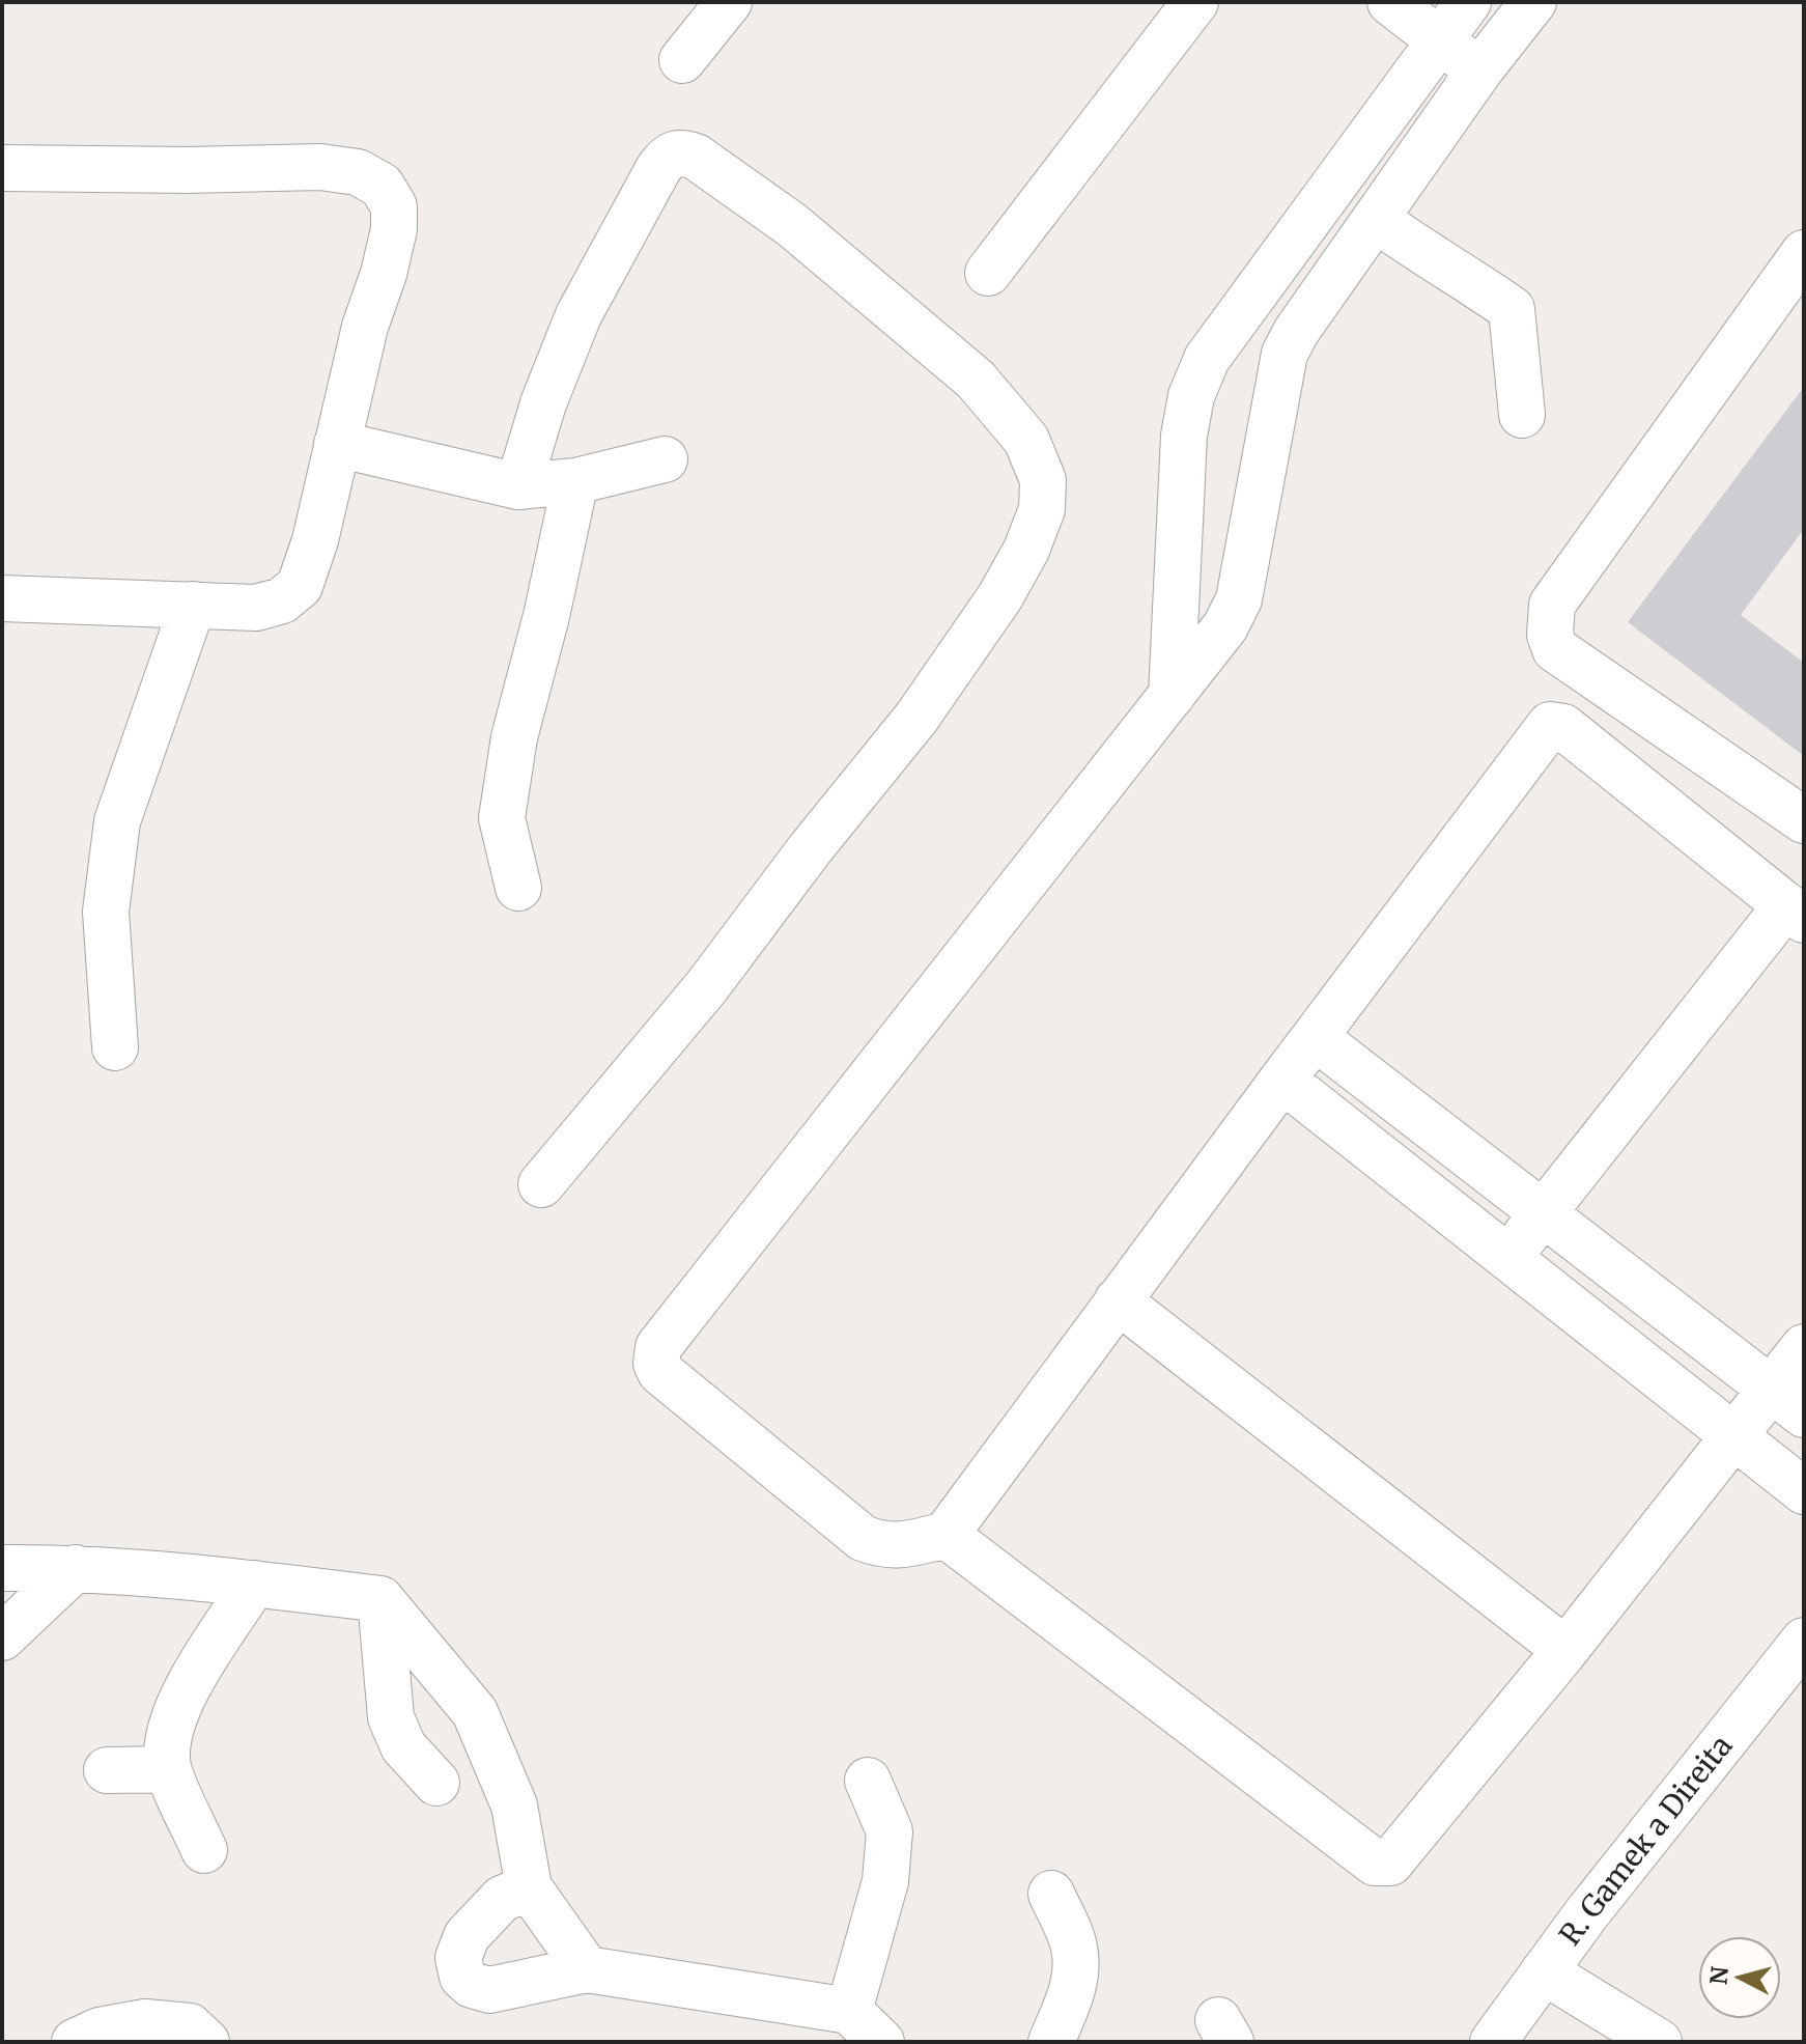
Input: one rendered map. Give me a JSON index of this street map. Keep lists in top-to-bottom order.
{
  "streets": {
    "street": ["R. Gamek a Direita"]
  },
  "north": "left"
}
